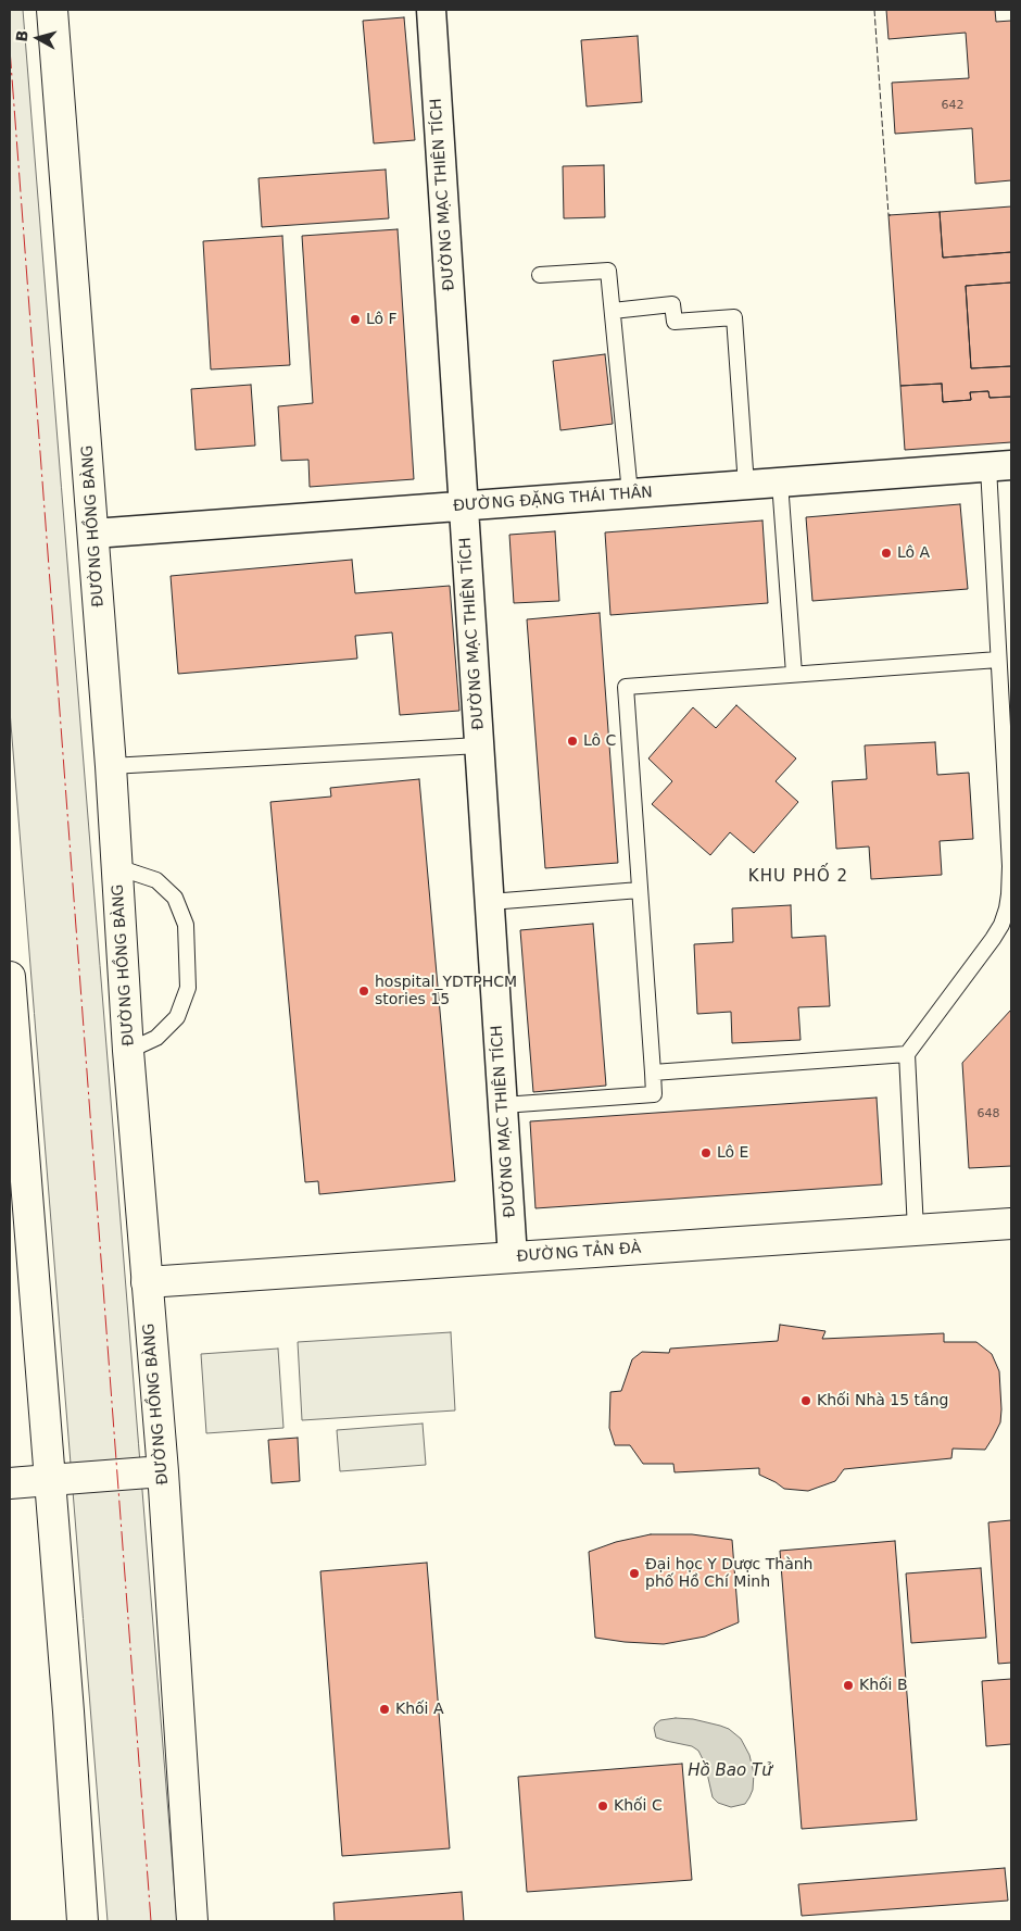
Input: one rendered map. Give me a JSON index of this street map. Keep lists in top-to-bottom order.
{
  "streets": {
    "main road": ["ĐƯỜNG HỒNG BÀNG", "ĐƯỜNG TẢN ĐÀ"],
    "street": ["ĐƯỜNG MẠC THIÊN TÍCH", "ĐƯỜNG ĐẶNG THÁI THÂN"]
  },
  "crossings": [
    ["ĐƯỜNG MẠC THIÊN TÍCH", "ĐƯỜNG ĐẶNG THÁI THÂN"],
    ["ĐƯỜNG MẠC THIÊN TÍCH", "ĐƯỜNG TẢN ĐÀ"],
    ["ĐƯỜNG ĐẶNG THÁI THÂN", "ĐƯỜNG HỒNG BÀNG"],
    ["ĐƯỜNG HỒNG BÀNG", "ĐƯỜNG TẢN ĐÀ"]
  ],
  "districts": ["KHU PHỐ 2"],
  "water": ["Hồ Bao Tử"],
  "places": [
    "Lô F",
    "Lô A",
    "Lô C",
    "hospital_YDTPHCM stories 15",
    "Lô E",
    "Khối Nhà 15 tầng",
    "Đại học Y Dược Thành phố Hồ Chí Minh",
    "Khối B",
    "Khối A",
    "Khối C"
  ],
  "house_numbers": ["642", "648"],
  "north": "left"
}
